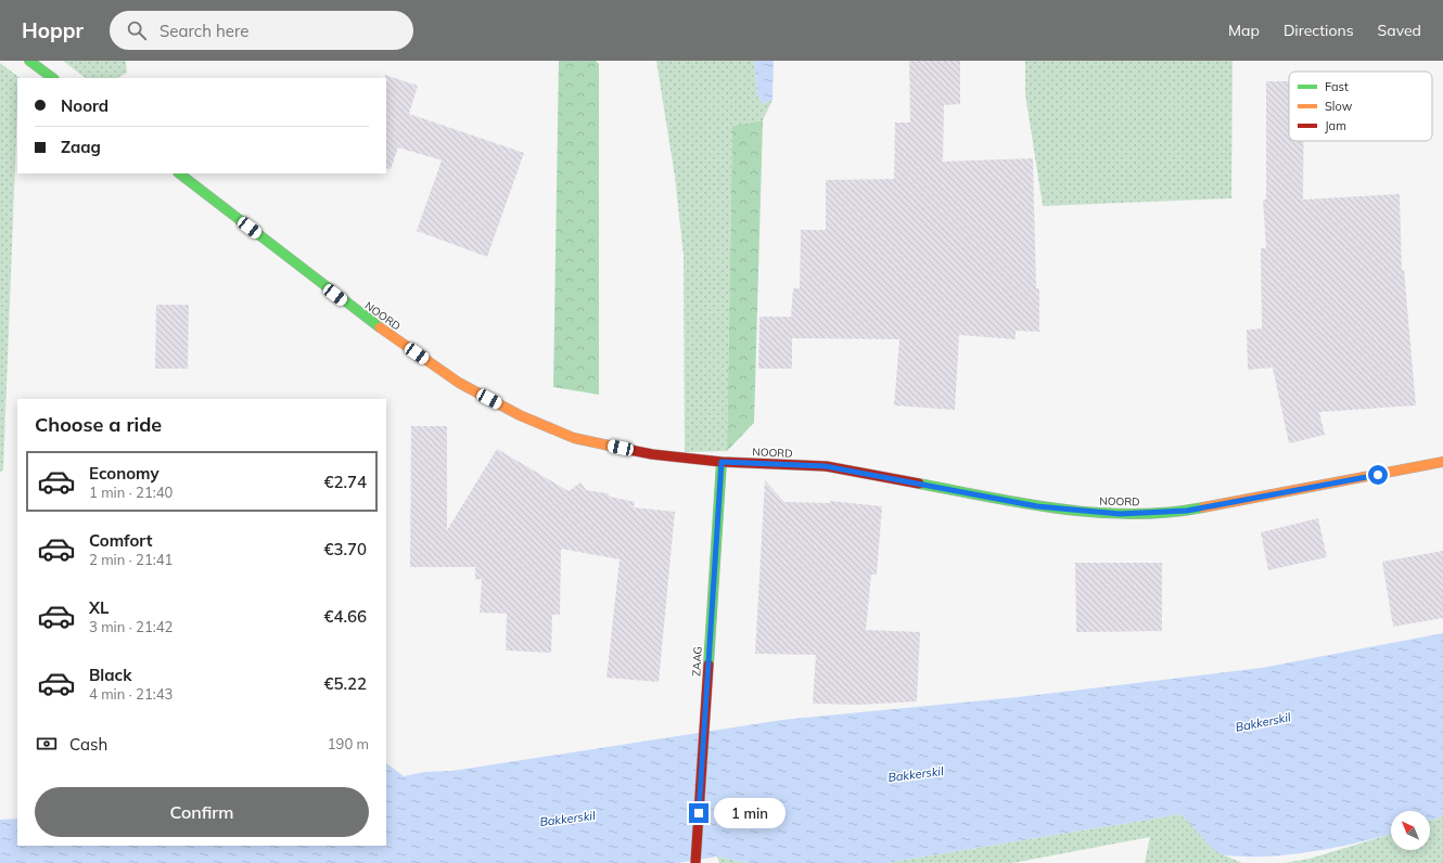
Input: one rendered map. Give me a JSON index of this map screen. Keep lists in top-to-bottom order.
{
  "streets": {
    "street": ["NOORD", "ZAAG"]
  },
  "crossings": [
    ["NOORD", "ZAAG"]
  ],
  "water": ["Bakkerskil"],
  "legend": ["Fast", "Slow", "Jam"],
  "north": "top left",
  "page": {
    "header": "Hoppr",
    "search": "Search here",
    "nav": ["Map", "Directions", "Saved"],
    "banner": ["Noord", "Zaag"],
    "heading": "Choose a ride",
    "list": [
      {
        "name": "Economy",
        "note": "1 min · 21:40",
        "value": "€2.74"
      },
      {
        "name": "Comfort",
        "note": "2 min · 21:41",
        "value": "€3.70"
      },
      {
        "name": "XL",
        "note": "3 min · 21:42",
        "value": "€4.66"
      },
      {
        "name": "Black",
        "note": "4 min · 21:43",
        "value": "€5.22"
      }
    ],
    "pay": ["Cash", "190 m"],
    "buttons": "Confirm",
    "bubble": "1 min"
  }
}
